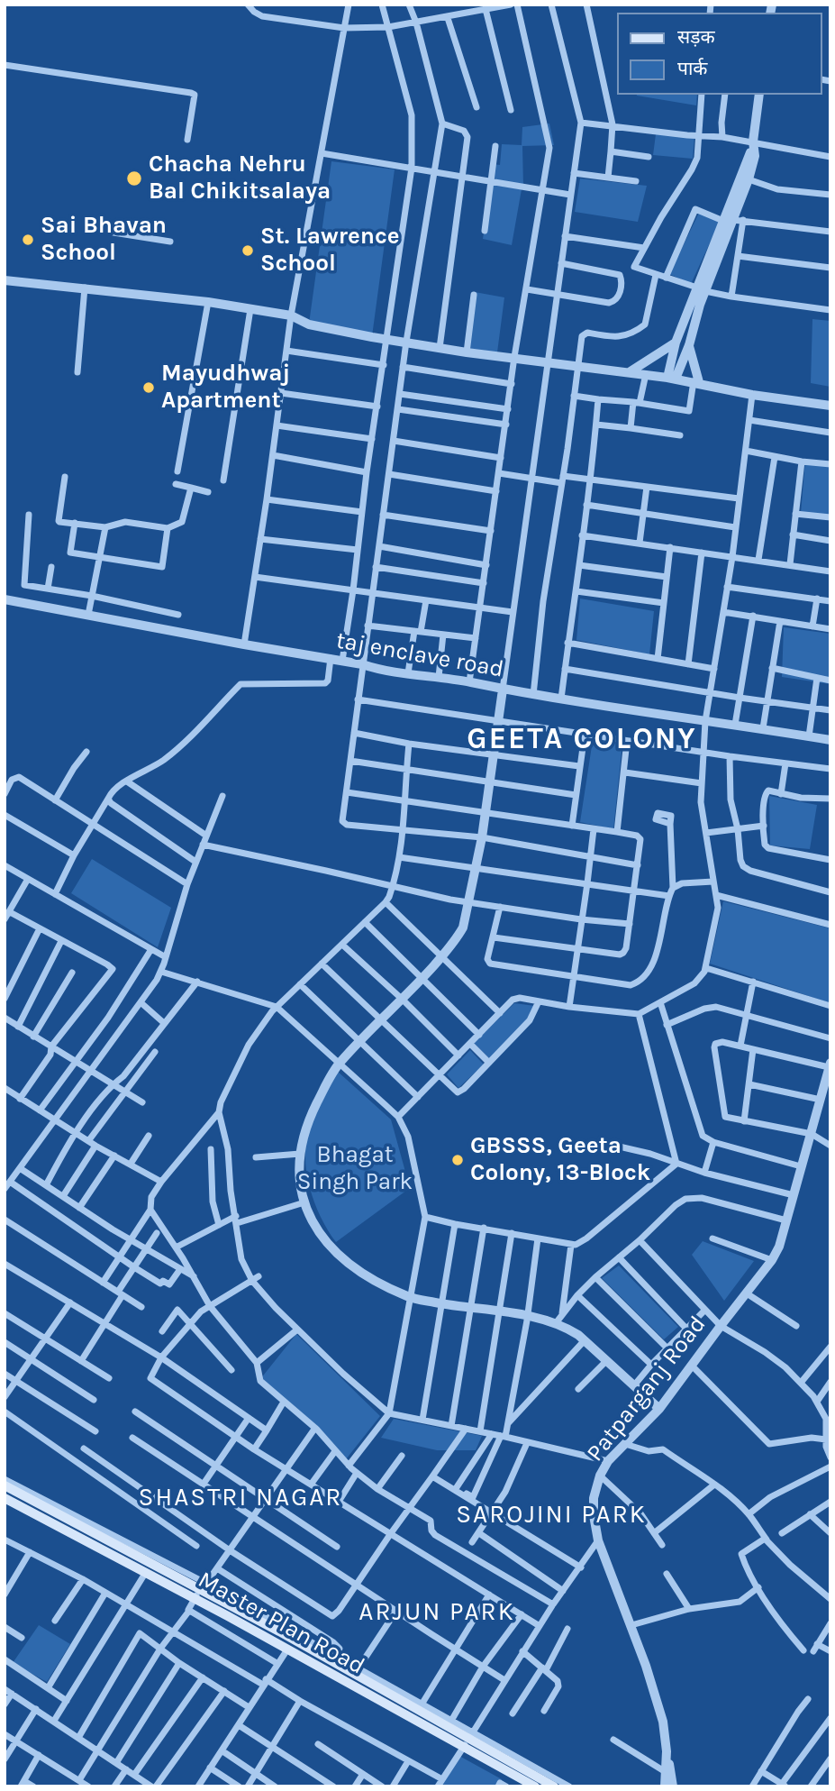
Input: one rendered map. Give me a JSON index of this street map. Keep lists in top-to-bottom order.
{
  "streets": {
    "main road": ["Master Plan Road"],
    "street": ["taj enclave road", "Patparganj Road"]
  },
  "districts": [
    "GEETA COLONY",
    "SHASTRI NAGAR",
    "SAROJINI PARK",
    "ARJUN PARK"
  ],
  "parks": ["Bhagat Singh Park"],
  "places": [
    "Chacha Nehru Bal Chikitsalaya",
    "Sai Bhavan School",
    "St. Lawrence School",
    "Mayudhwaj Apartment",
    "GBSSS, Geeta Colony, 13-Block"
  ],
  "legend": ["सड़क", "पार्क"]
}
